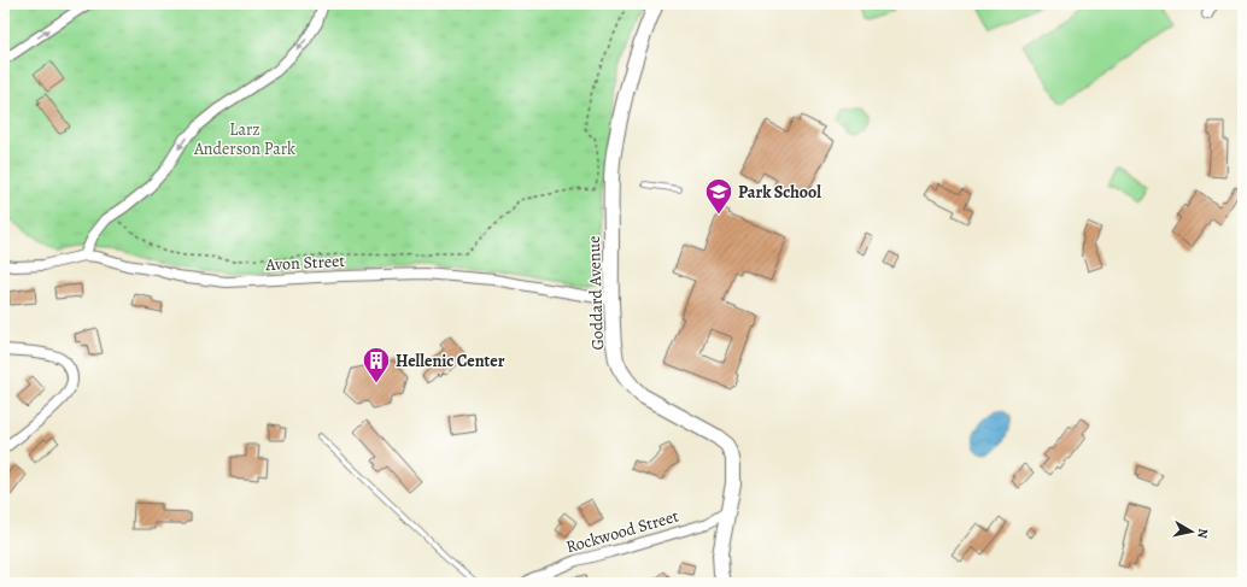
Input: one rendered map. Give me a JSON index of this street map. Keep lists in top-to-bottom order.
{
  "streets": {
    "main road": ["Goddard Avenue"],
    "street": ["Avon Street", "Rockwood Street"]
  },
  "crossings": [
    ["Avon Street", "Goddard Avenue"],
    ["Goddard Avenue", "Rockwood Street"]
  ],
  "parks": ["Larz Anderson Park"],
  "places": {
    "school or university": ["Park School"],
    "building": ["Hellenic Center"]
  },
  "north": "right"
}
